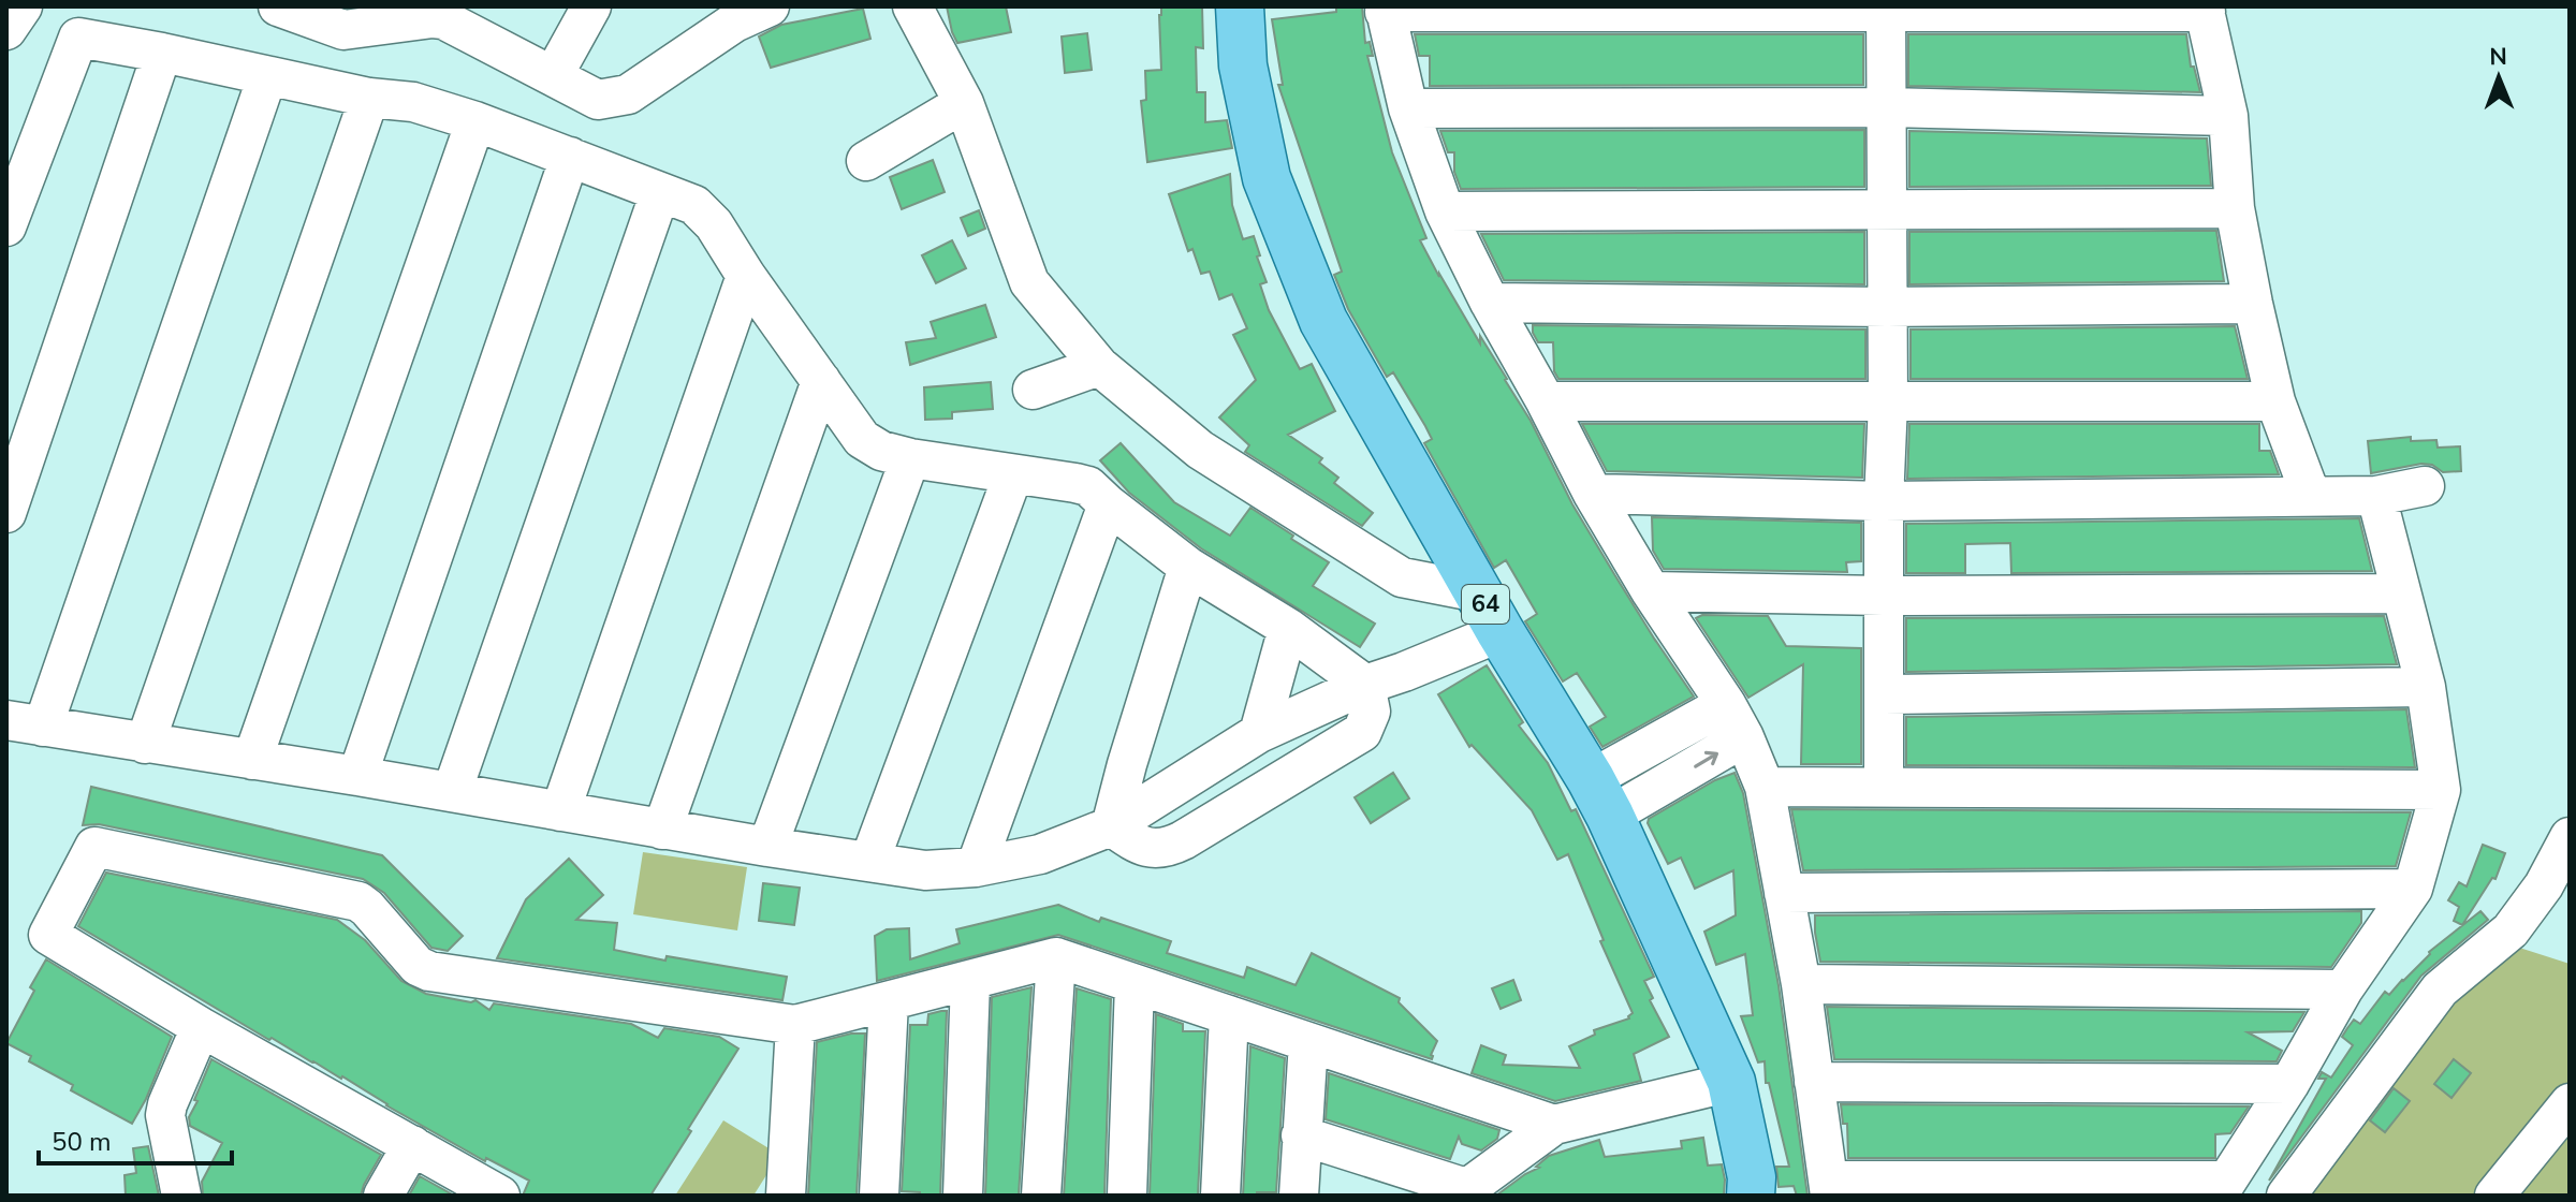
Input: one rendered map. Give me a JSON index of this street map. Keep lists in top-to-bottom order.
{
  "streets": {
    "main road": ["64"]
  },
  "scale_bar": "50 m",
  "north": "top"
}
